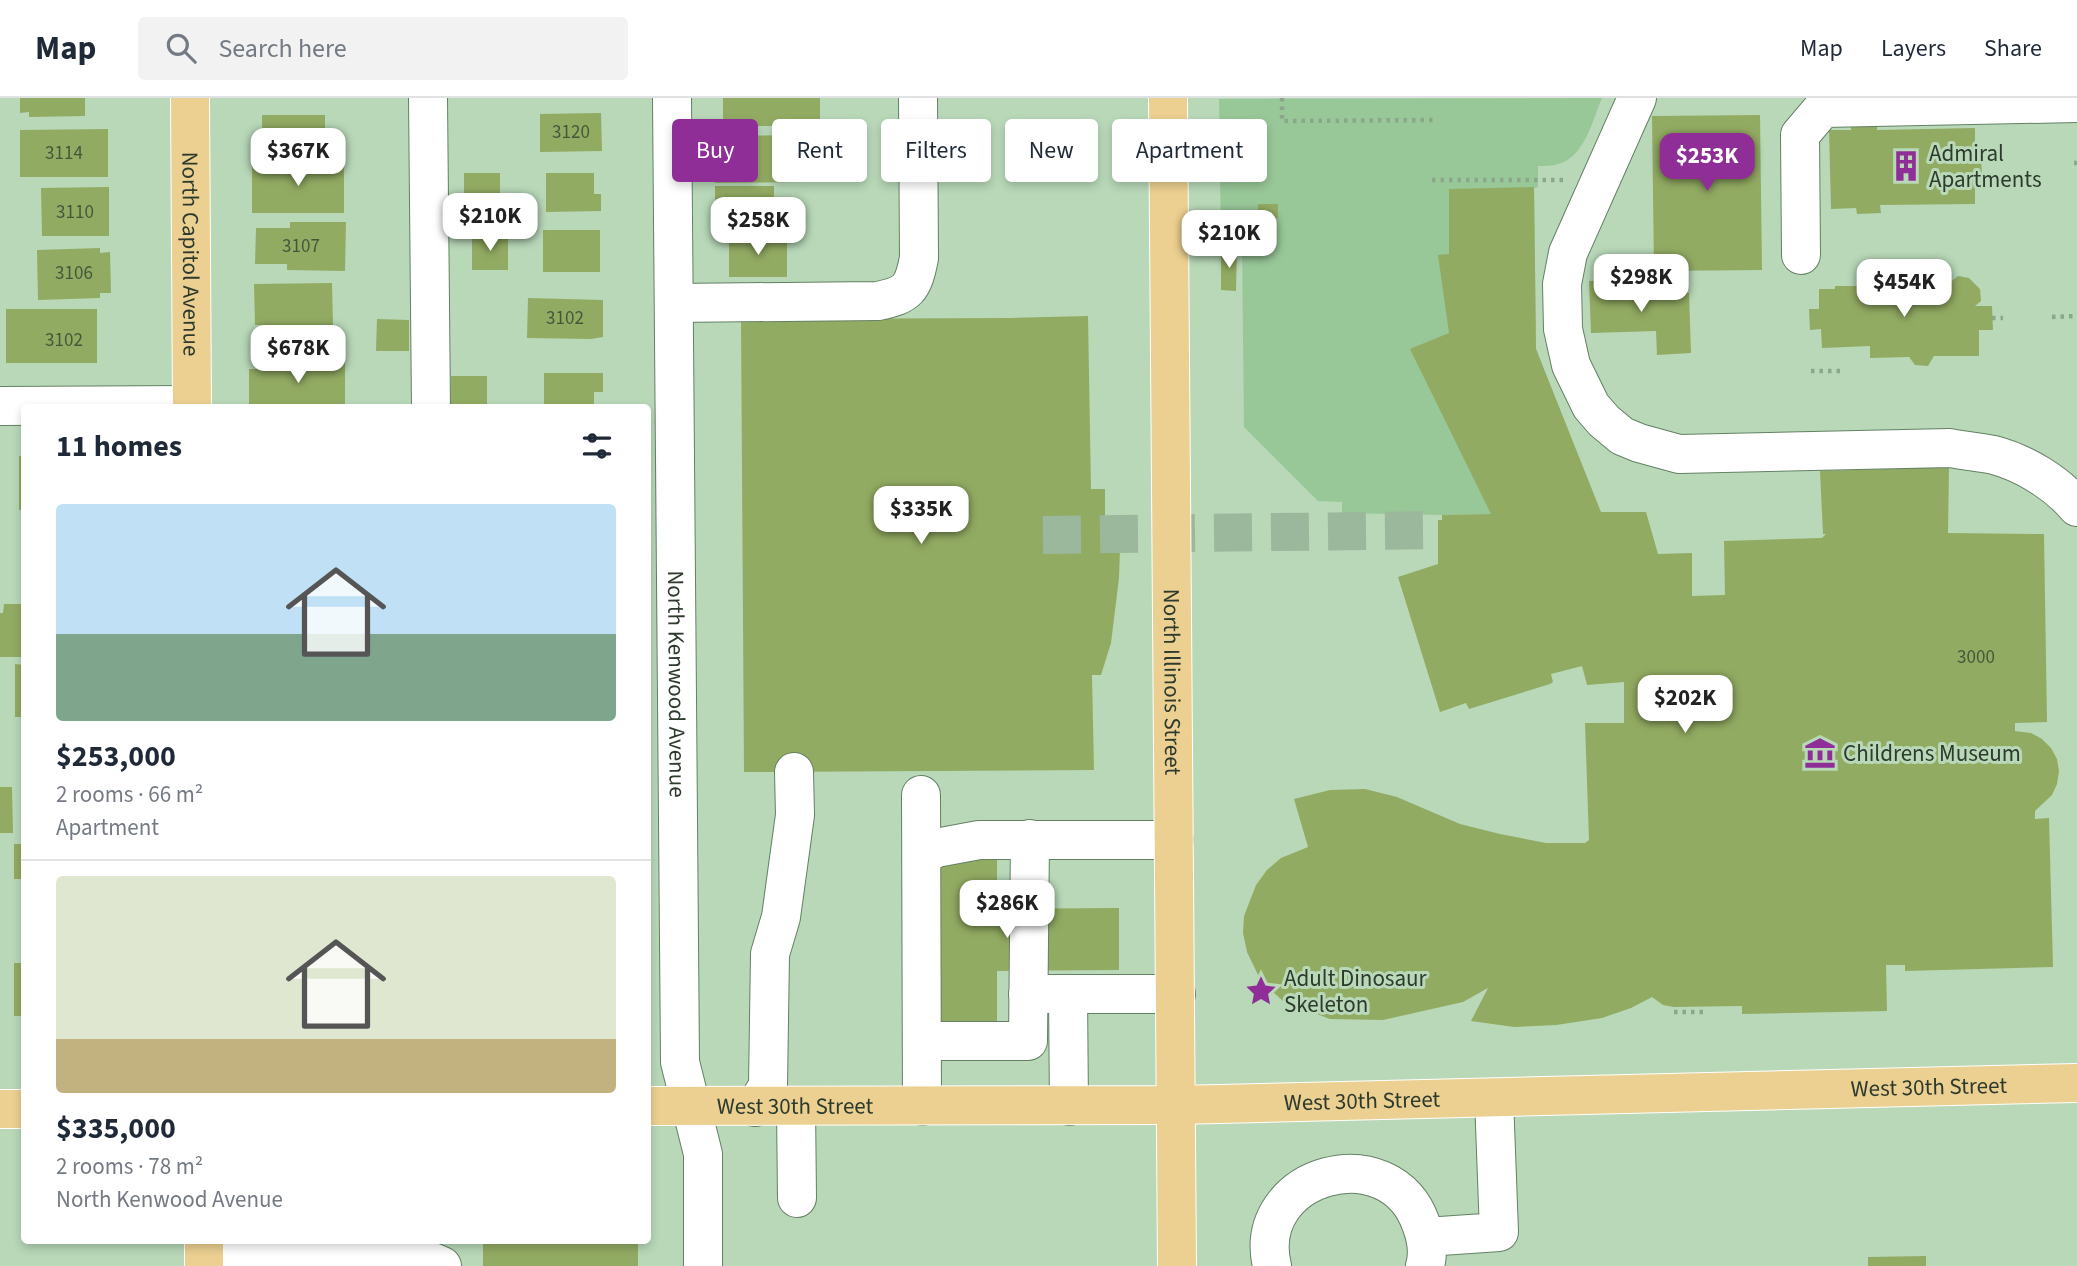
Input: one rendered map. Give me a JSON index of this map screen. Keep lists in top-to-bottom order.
{
  "streets": {
    "main road": ["North Capitol Avenue", "North Illinois Street", "West 30th Street"],
    "street": ["North Kenwood Avenue"]
  },
  "crossings": [
    ["North Illinois Street", "West 30th Street"],
    ["North Kenwood Avenue", "West 30th Street"]
  ],
  "places": {
    "building": ["Admiral Apartments"],
    "museum": ["Childrens Museum"],
    "place": ["Adult Dinosaur Skeleton"]
  },
  "house_numbers": [
    "3120",
    "3114",
    "3110",
    "3107",
    "3106",
    "3102",
    "3102",
    "3000"
  ],
  "page": {
    "header": "Map",
    "search": "Search here",
    "nav": ["Map", "Layers", "Share"],
    "chip": [
      "Buy",
      "Rent",
      "Filters",
      "New",
      "Apartment"
    ],
    "price": [
      "$367K",
      "$253K",
      "$210K",
      "$258K",
      "$210K",
      "$298K",
      "$454K",
      "$678K",
      "$335K",
      "$202K",
      "$286K"
    ],
    "heading": "11 homes",
    "list": [
      {
        "name": "$253,000",
        "note": "2 rooms · 66 m² · Apartment"
      },
      {
        "name": "$335,000",
        "note": "2 rooms · 78 m² · North Kenwood Avenue"
      }
    ]
  }
}
